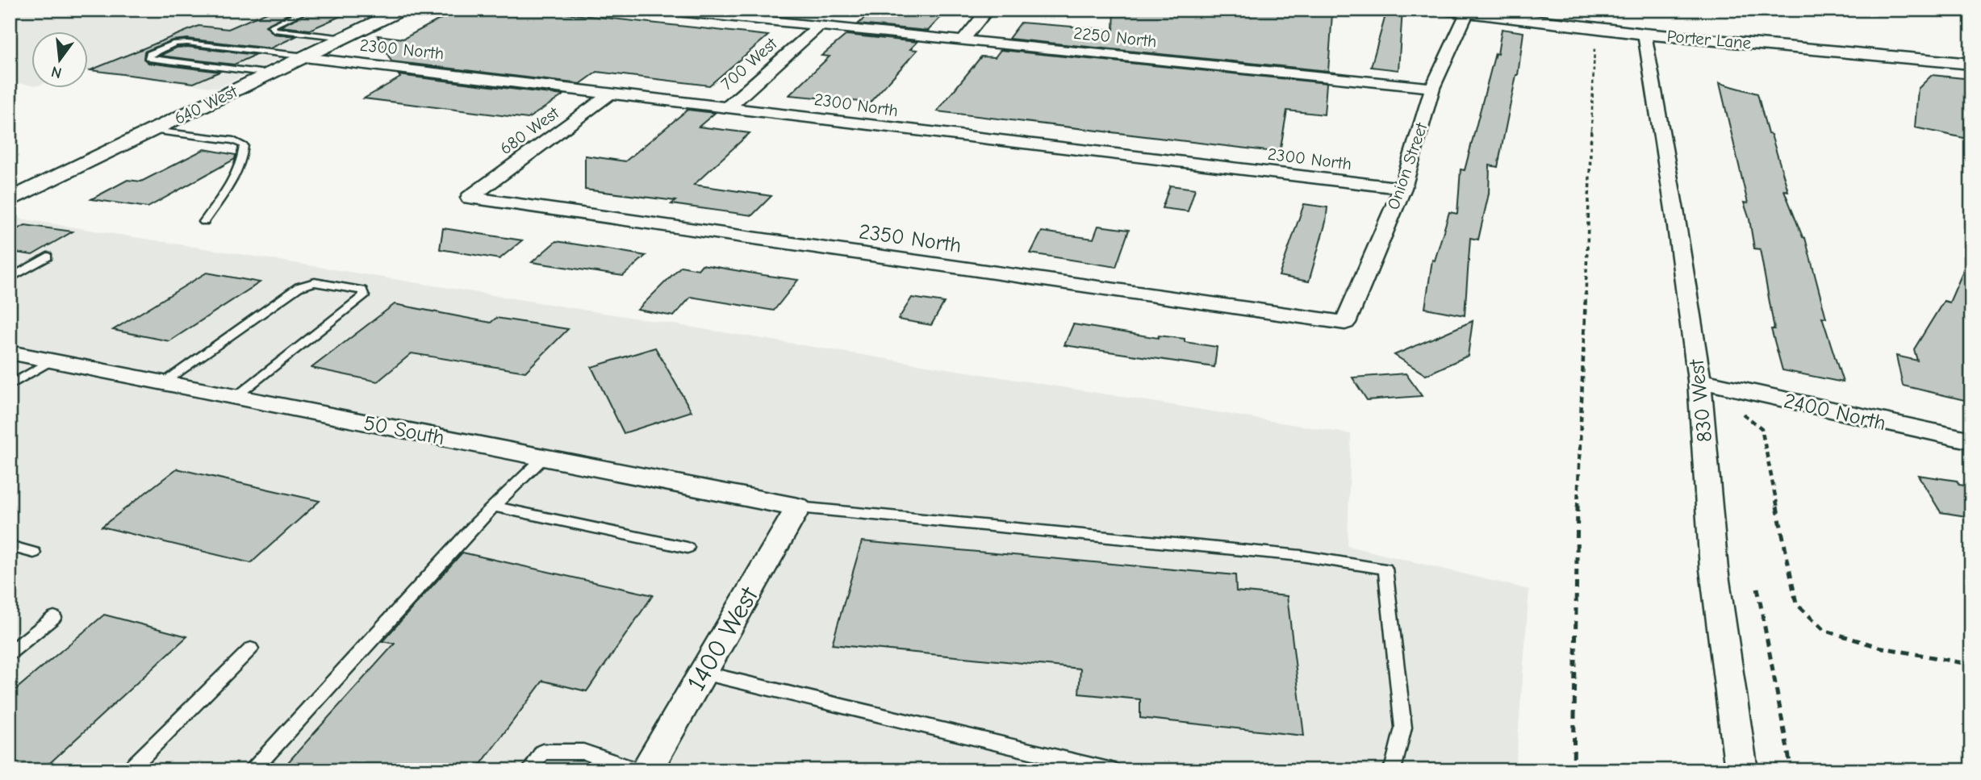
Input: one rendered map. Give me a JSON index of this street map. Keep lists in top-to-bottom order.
{
  "streets": {
    "street": [
      "2250 North",
      "Porter Lane",
      "2300 North",
      "700 West",
      "640 West",
      "680 West",
      "Onion Street",
      "2350 North",
      "830 West",
      "2400 North",
      "50 South",
      "1400 West"
    ]
  },
  "crossings": [
    ["2250 North", "700 West"],
    ["2250 North", "Onion Street"],
    ["Porter Lane", "Onion Street"],
    ["Porter Lane", "830 West"],
    ["2300 North", "700 West"],
    ["2300 North", "640 West"],
    ["2300 North", "680 West"],
    ["2300 North", "Onion Street"],
    ["680 West", "2350 North"],
    ["Onion Street", "2350 North"],
    ["830 West", "2400 North"],
    ["50 South", "1400 West"]
  ],
  "north": "bottom"
}
